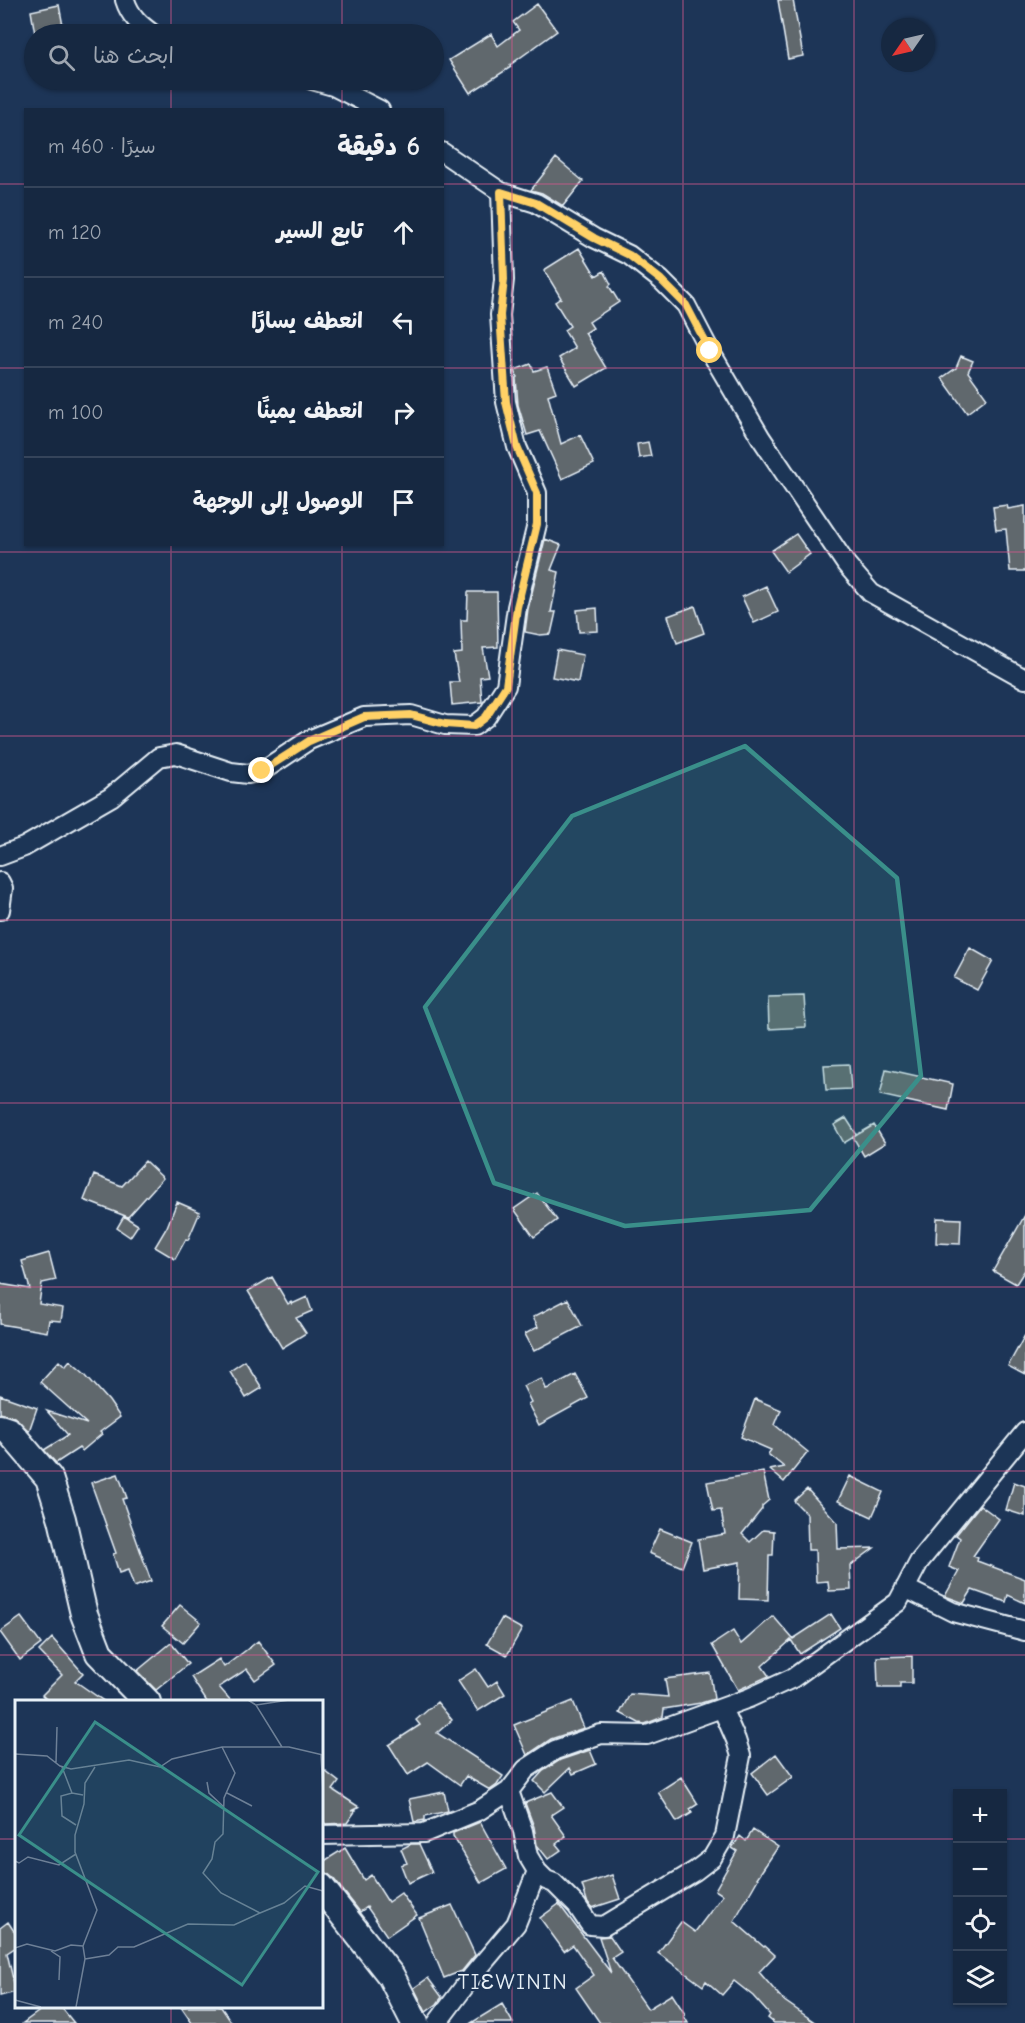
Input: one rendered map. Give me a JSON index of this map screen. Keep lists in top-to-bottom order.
{
  "districts": ["TIƐWININ"],
  "north": "bottom left",
  "page": {
    "search": "ابحث هنا",
    "heading": ["6 دقيقة", "سيرًا · 460 m"],
    "list": [
      ["تابع السير", "120 m"],
      ["انعطف يسارًا", "240 m"],
      ["انعطف يمينًا", "100 m"],
      "الوصول إلى الوجهة"
    ],
    "map_buttons": ["+", "−"]
  }
}
